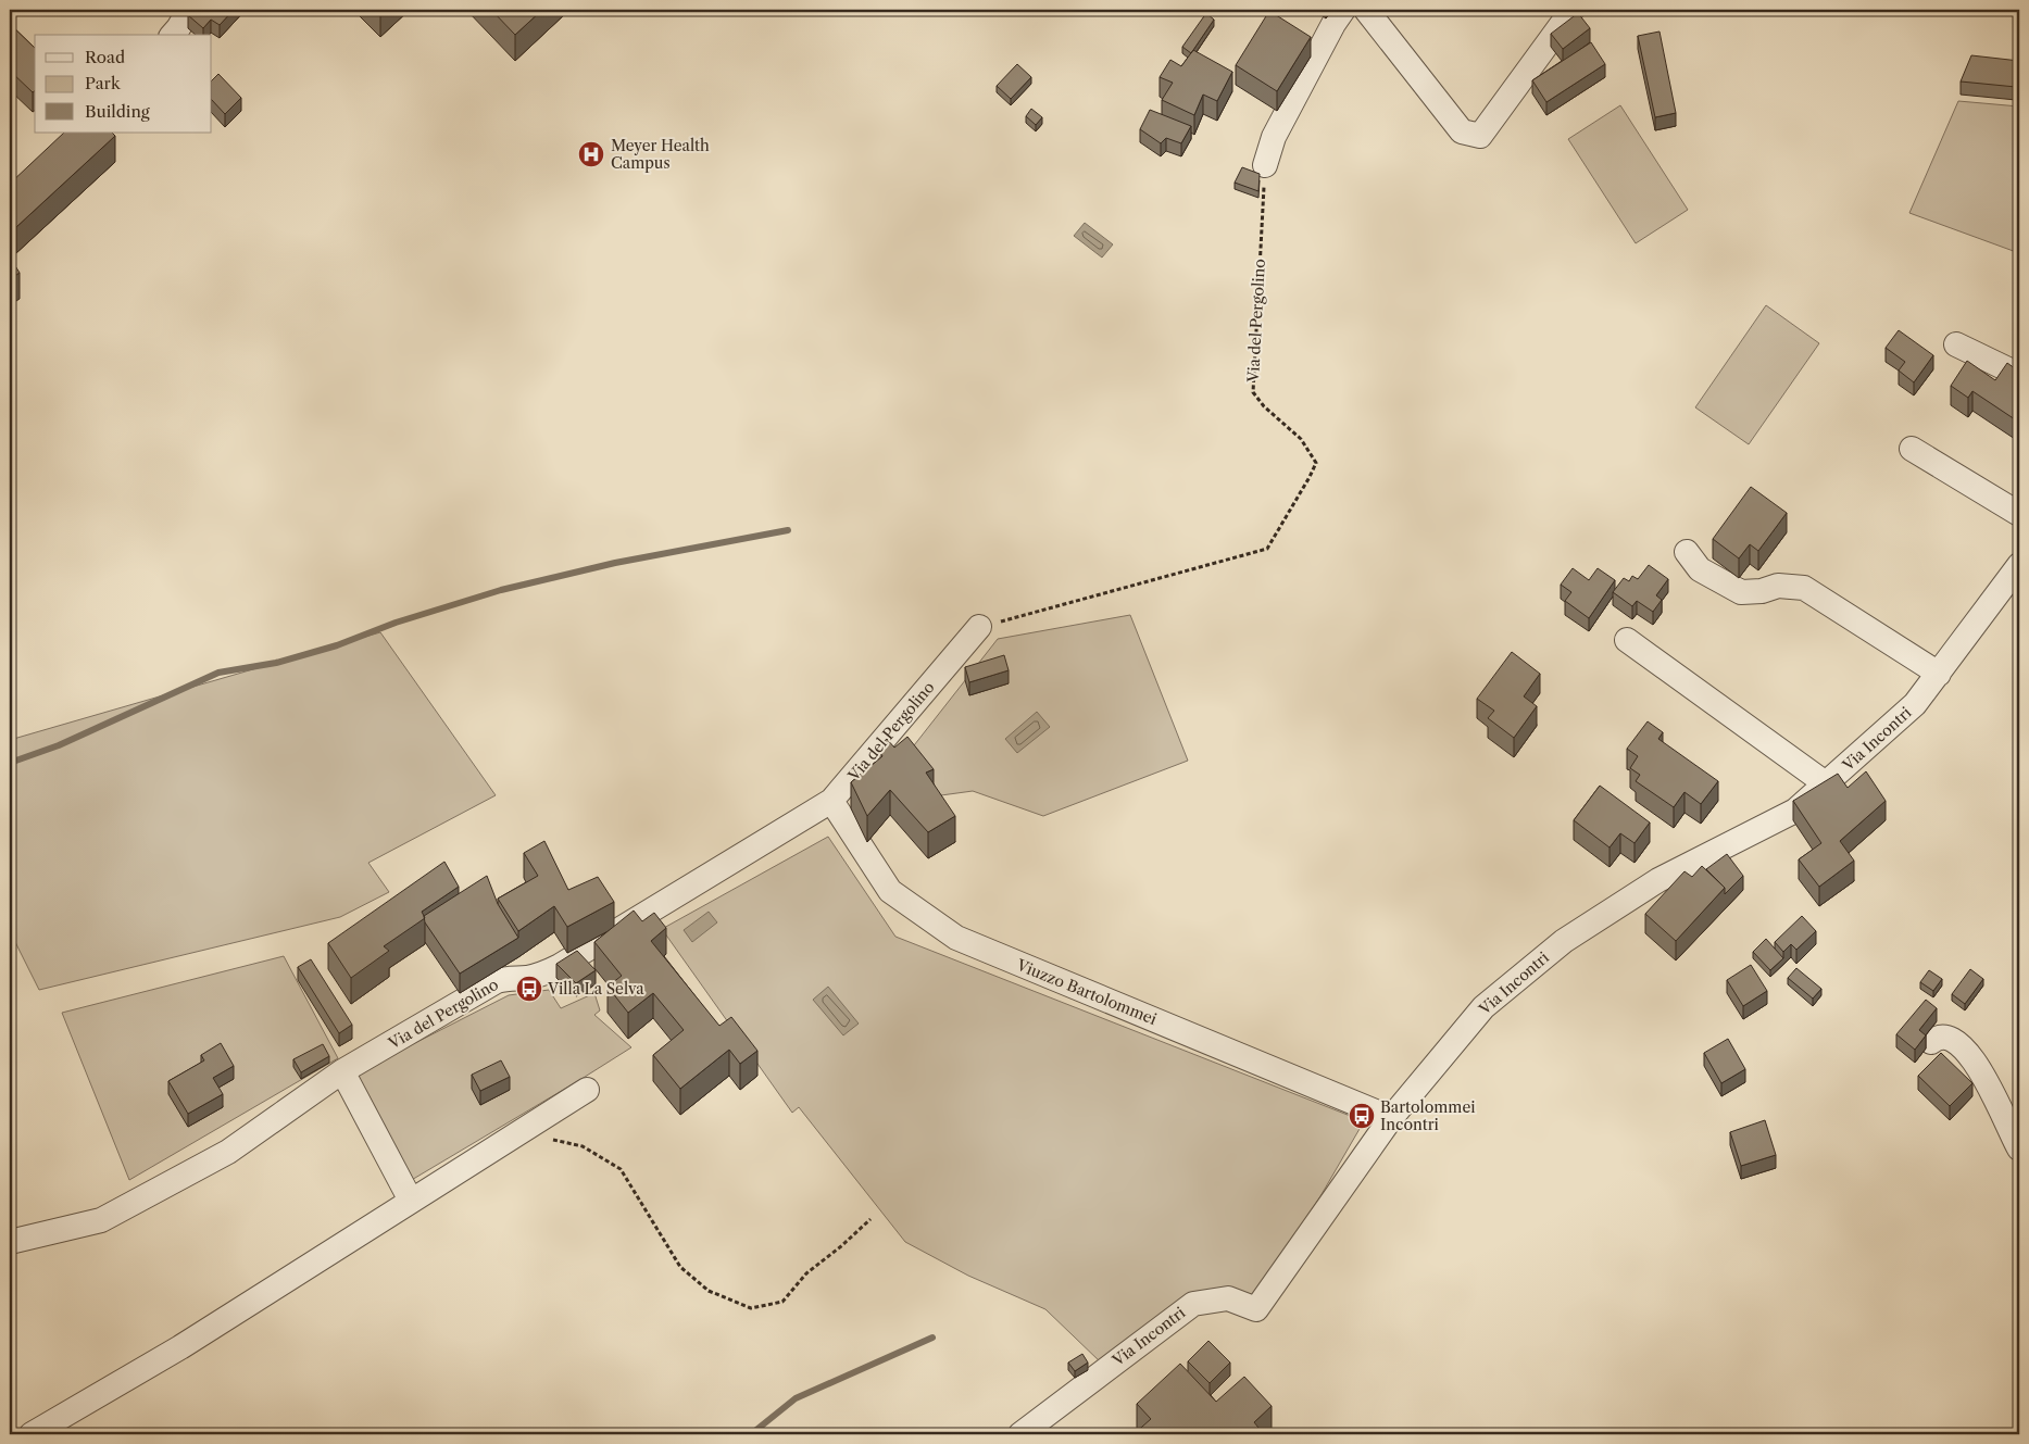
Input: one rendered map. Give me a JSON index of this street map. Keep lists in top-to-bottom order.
{
  "streets": {
    "street": ["Via del Pergolino", "Via Incontri", "Viuzzo Bartolommei"]
  },
  "crossings": [
    ["Via del Pergolino", "Viuzzo Bartolommei"],
    ["Via Incontri", "Viuzzo Bartolommei"]
  ],
  "places": {
    "hospital": ["Meyer Health Campus"],
    "bus stop": ["Villa La Selva", "Bartolommei Incontri"]
  },
  "legend": ["Road", "Park", "Building"]
}
